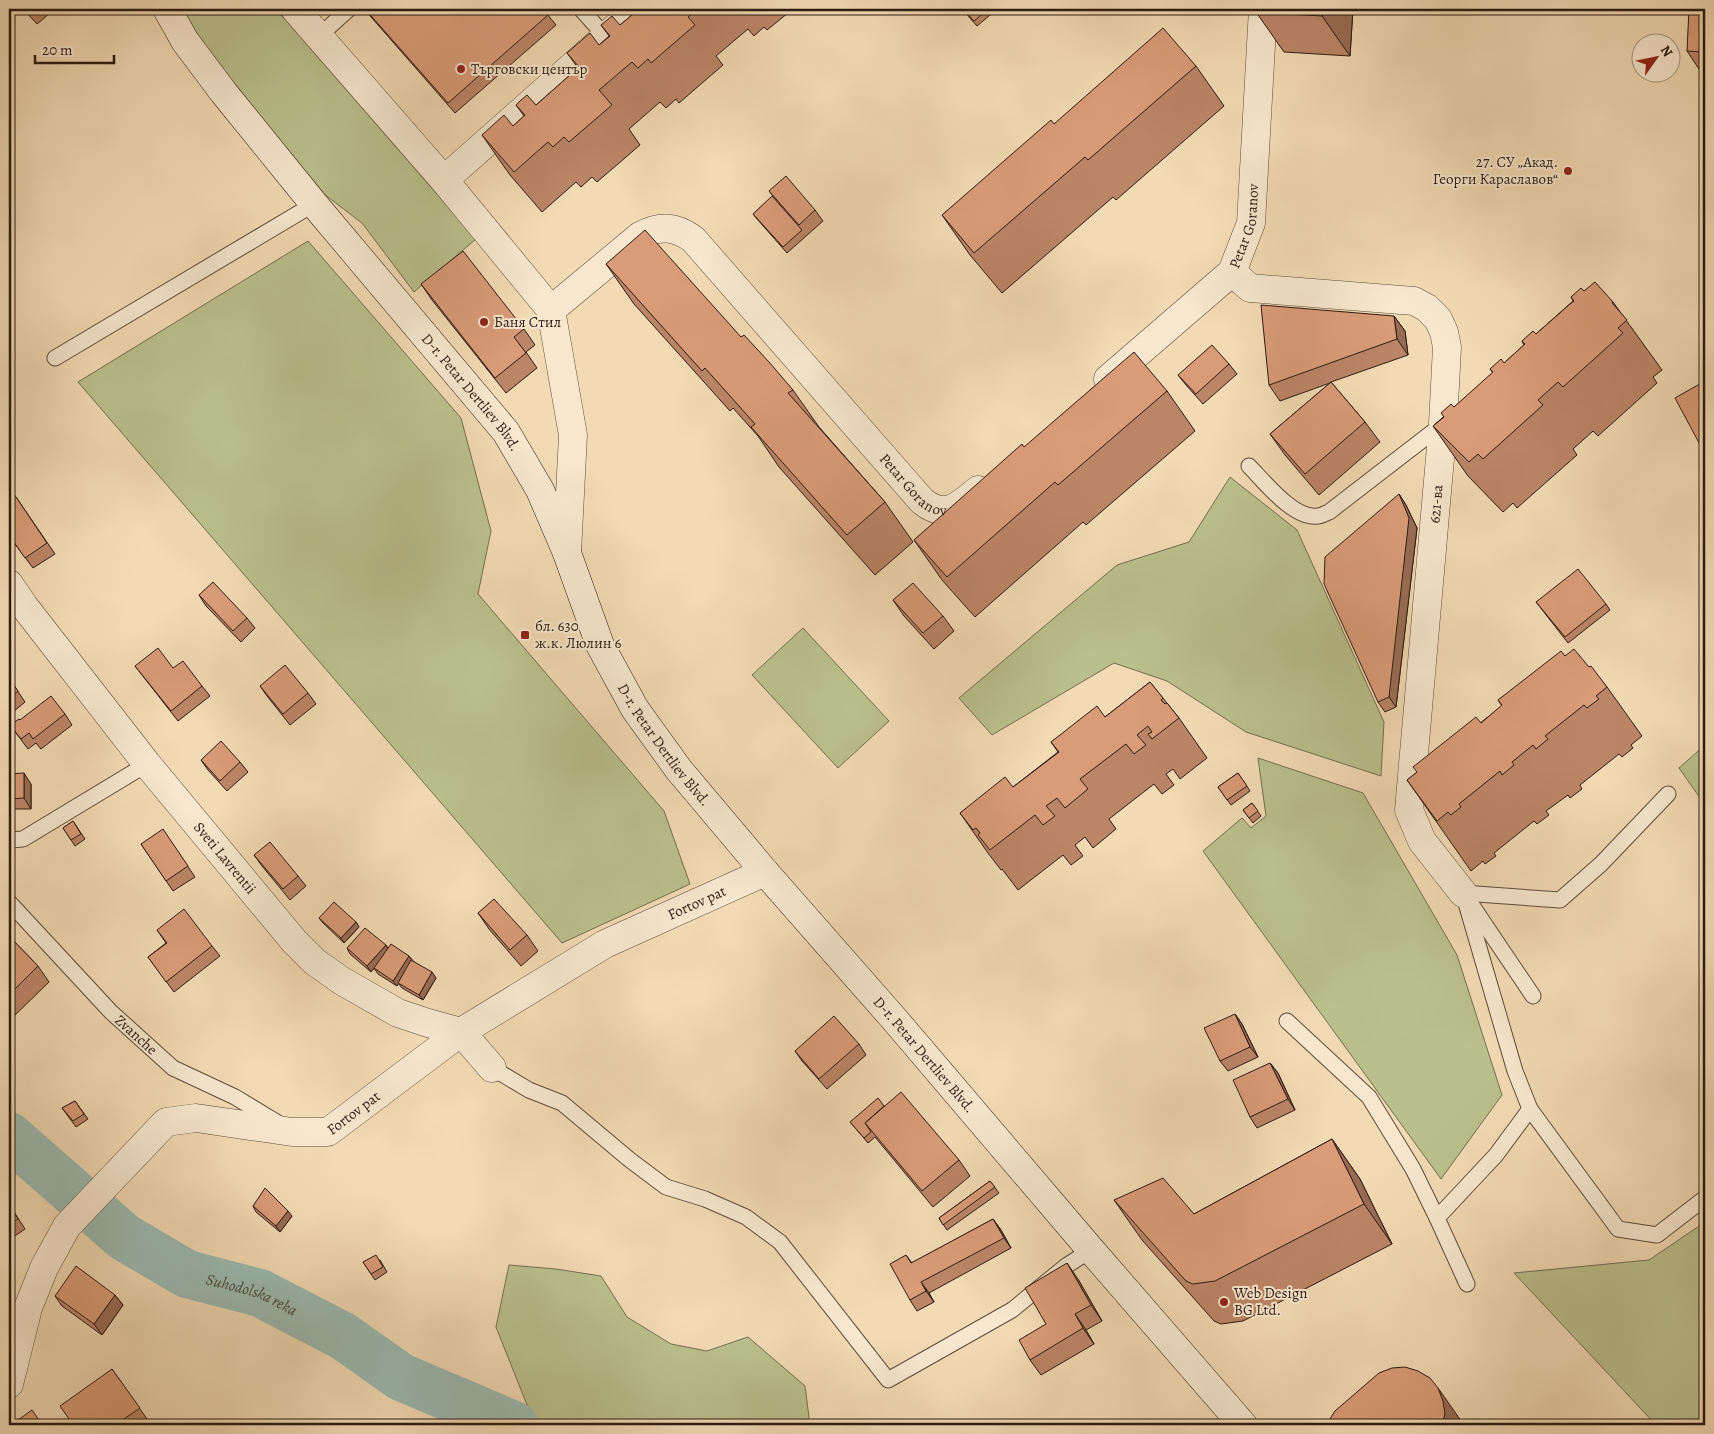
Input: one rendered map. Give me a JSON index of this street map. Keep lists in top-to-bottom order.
{
  "streets": {
    "street": [
      "Petar Goranov",
      "D-r. Petar Dertliev Blvd.",
      "621-ва",
      "Sveti Lavrentii",
      "Fortov pat"
    ],
    "lane": ["Zvanche"]
  },
  "crossings": [
    ["Petar Goranov", "621-ва"],
    ["D-r. Petar Dertliev Blvd.", "Fortov pat"],
    ["Sveti Lavrentii", "Fortov pat"],
    ["Fortov pat", "Zvanche"]
  ],
  "water": ["Suhodolska reka"],
  "places": {
    "other": [
      "Търговски център",
      "27. СУ „Акад. Георги Караславов“",
      "Баня Стил",
      "Web Design BG Ltd."
    ],
    "transit": ["бл. 630 ж.к. Люлин 6"]
  },
  "scale_bar": "20 m",
  "north": "top right"
}
